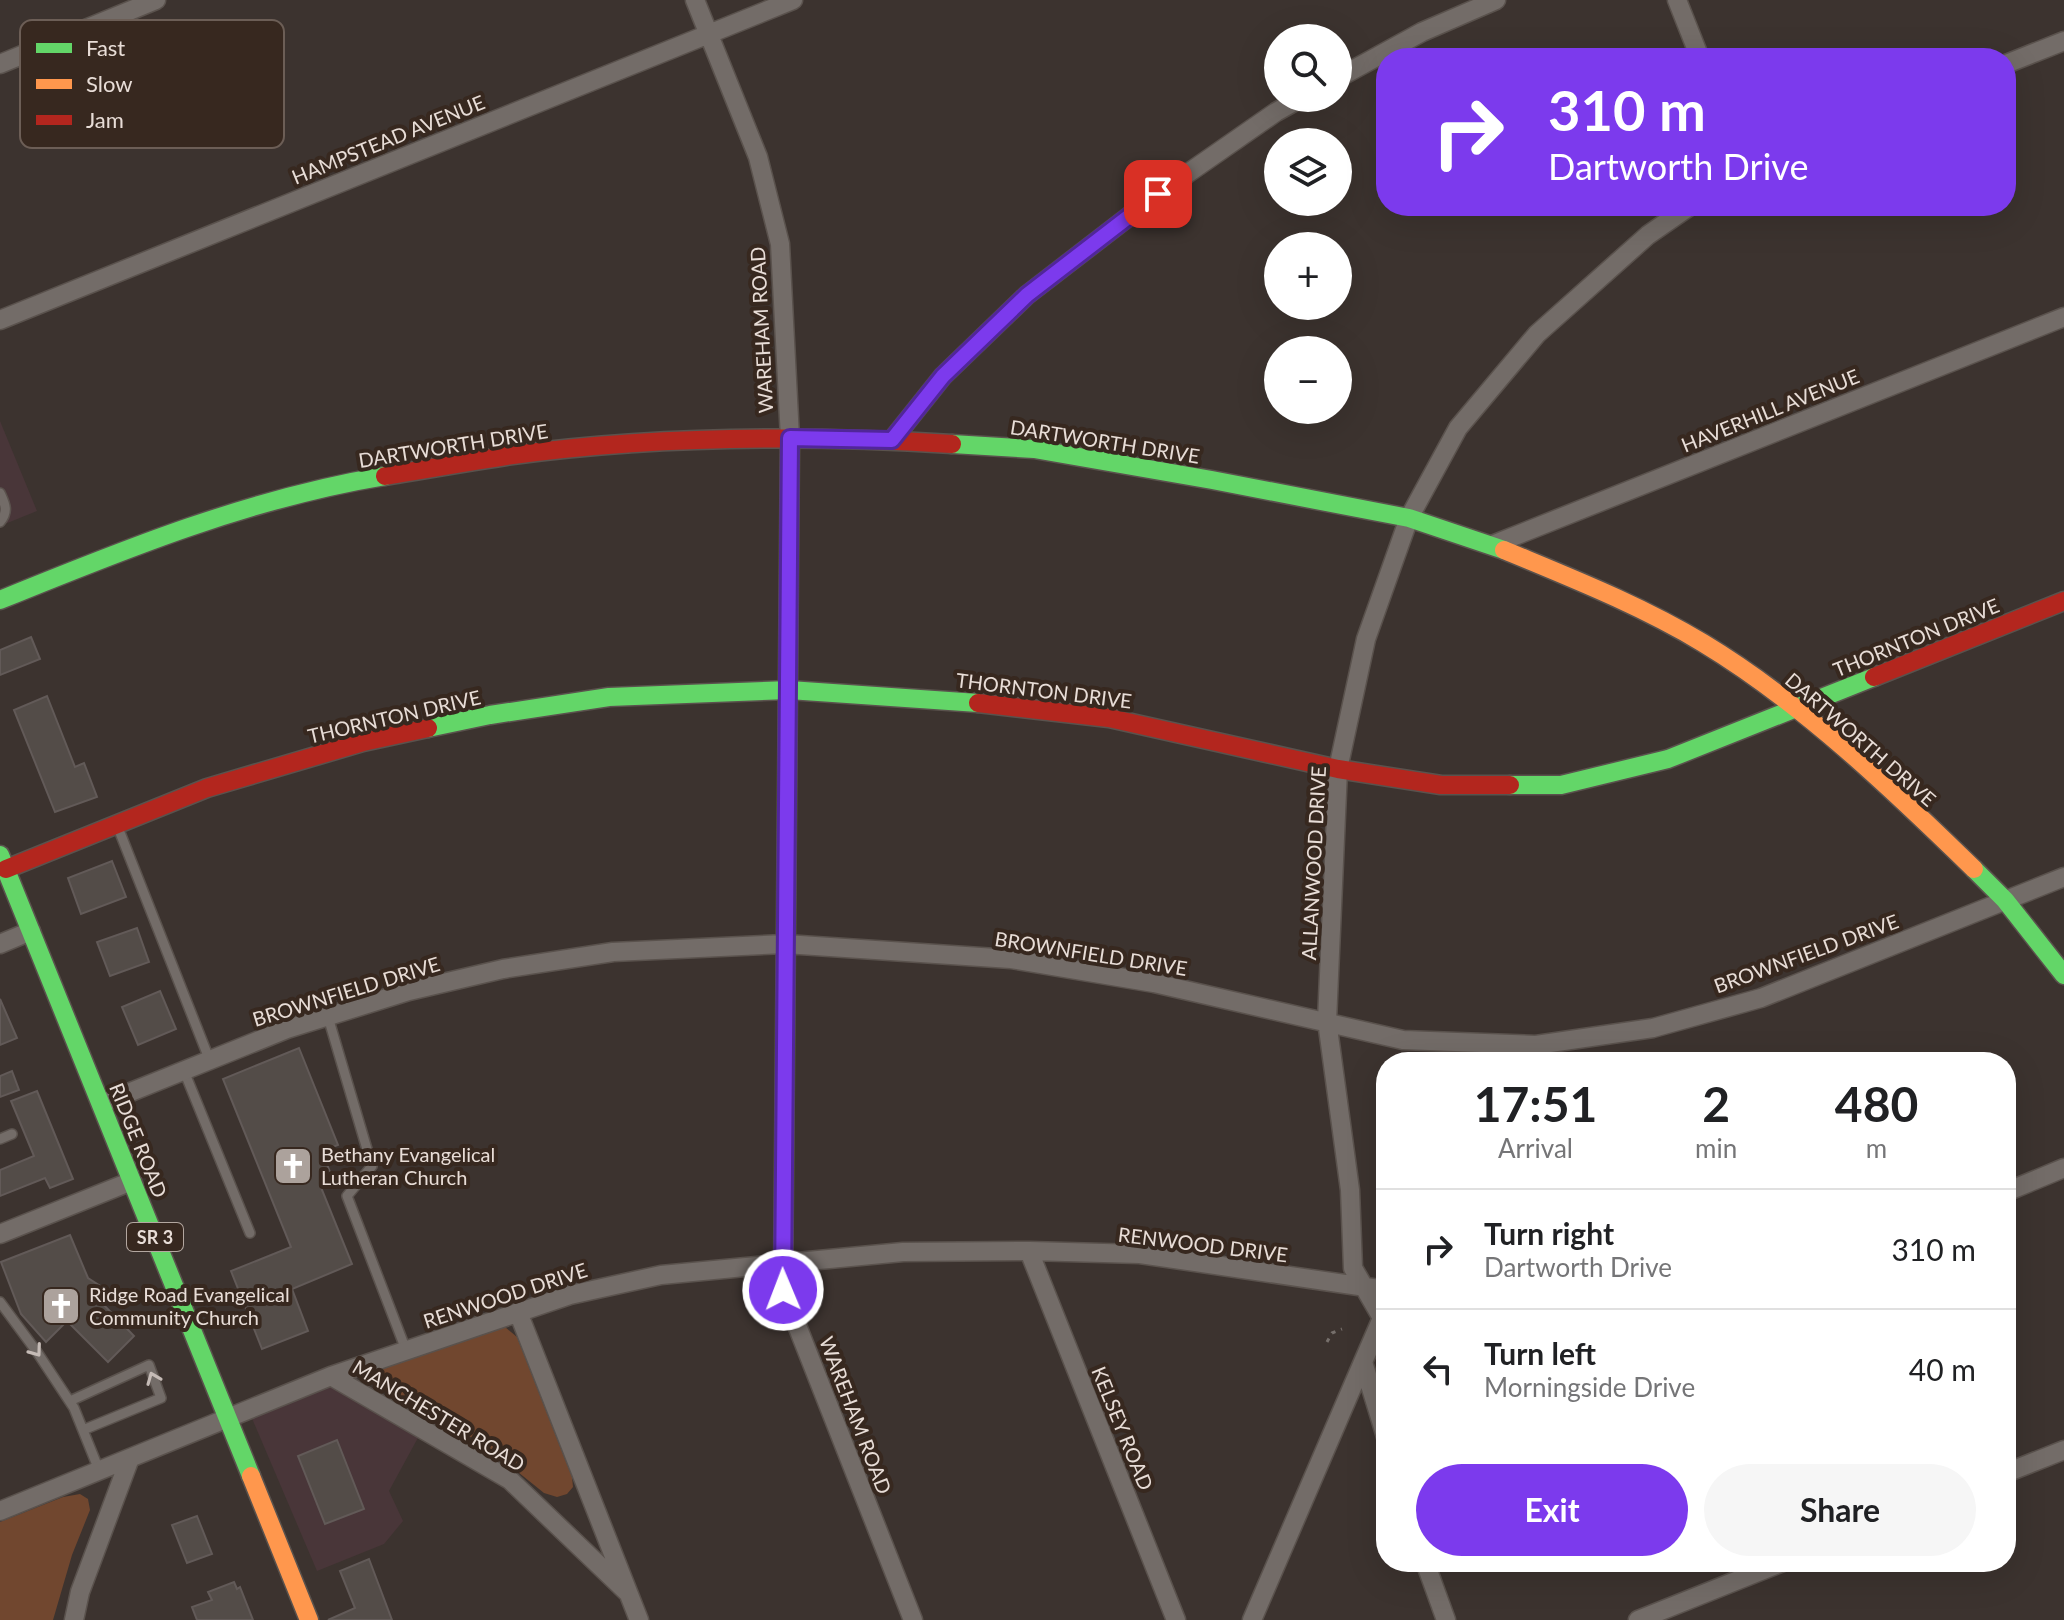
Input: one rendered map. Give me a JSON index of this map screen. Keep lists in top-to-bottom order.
{
  "streets": {
    "street": [
      "HAMPSTEAD AVENUE",
      "WAREHAM ROAD",
      "HAVERHILL AVENUE",
      "DARTWORTH DRIVE",
      "THORNTON DRIVE",
      "ALLANWOOD DRIVE",
      "BROWNFIELD DRIVE",
      "RIDGE ROAD",
      "SR 3",
      "RENWOOD DRIVE",
      "MANCHESTER ROAD",
      "KELSEY ROAD"
    ]
  },
  "crossings": [
    ["HAMPSTEAD AVENUE", "WAREHAM ROAD"],
    ["WAREHAM ROAD", "DARTWORTH DRIVE"],
    ["WAREHAM ROAD", "THORNTON DRIVE"],
    ["WAREHAM ROAD", "BROWNFIELD DRIVE"],
    ["WAREHAM ROAD", "RENWOOD DRIVE"],
    ["HAVERHILL AVENUE", "DARTWORTH DRIVE"],
    ["DARTWORTH DRIVE", "THORNTON DRIVE"],
    ["DARTWORTH DRIVE", "ALLANWOOD DRIVE"],
    ["DARTWORTH DRIVE", "BROWNFIELD DRIVE"],
    ["THORNTON DRIVE", "ALLANWOOD DRIVE"],
    ["THORNTON DRIVE", "RIDGE ROAD"],
    ["ALLANWOOD DRIVE", "BROWNFIELD DRIVE"],
    ["ALLANWOOD DRIVE", "RENWOOD DRIVE"],
    ["BROWNFIELD DRIVE", "RIDGE ROAD"],
    ["RIDGE ROAD", "RENWOOD DRIVE"],
    ["RENWOOD DRIVE", "MANCHESTER ROAD"],
    ["RENWOOD DRIVE", "KELSEY ROAD"]
  ],
  "places": {
    "church": ["Bethany Evangelical Lutheran Church", "Ridge Road Evangelical Community Church"]
  },
  "legend": ["Fast", "Slow", "Jam"],
  "page": {
    "map_buttons": ["+", "−"],
    "turn": ["310 m", "Dartworth Drive"],
    "eta": [
      "17:51",
      "Arrival",
      "2",
      "min",
      "480",
      "m"
    ],
    "list": [
      {
        "name": "Turn right",
        "note": "Dartworth Drive",
        "value": "310 m"
      },
      {
        "name": "Turn left",
        "note": "Morningside Drive",
        "value": "40 m"
      }
    ],
    "buttons": ["Exit", "Share"]
  }
}
